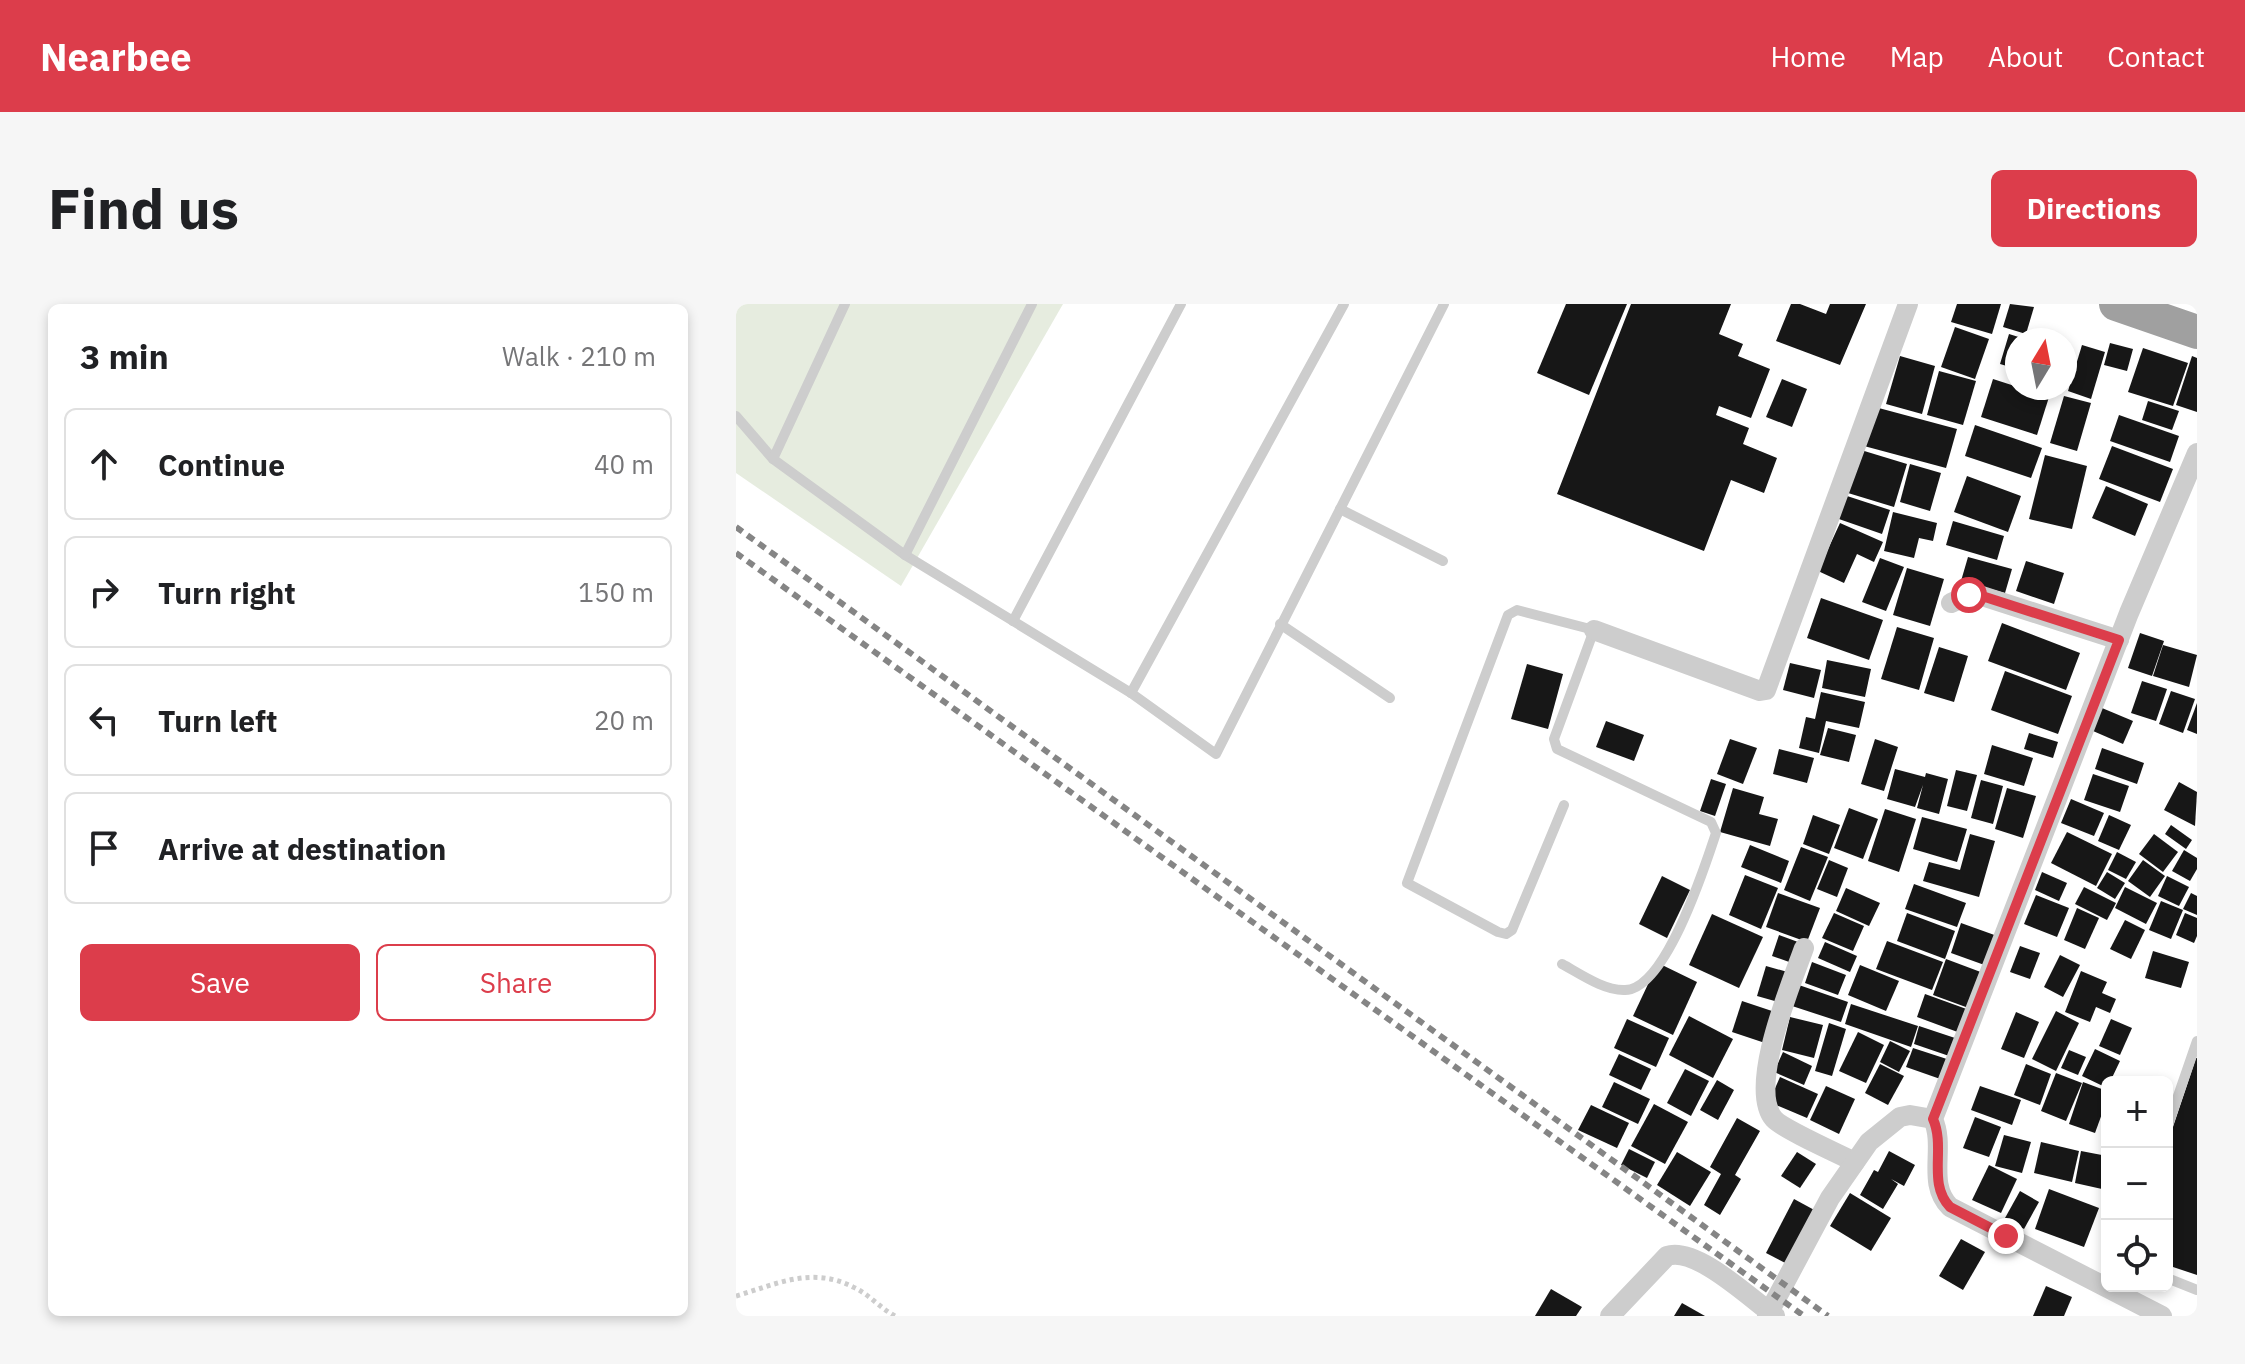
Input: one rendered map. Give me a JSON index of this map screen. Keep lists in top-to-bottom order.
{
  "north": "top",
  "page": {
    "header": "Nearbee",
    "nav": [
      "Home",
      "Map",
      "About",
      "Contact"
    ],
    "buttons": [
      "Directions",
      ["Save", "Share"]
    ],
    "title": "Find us",
    "heading": ["3 min", "Walk · 210 m"],
    "list": [
      ["Continue", "40 m"],
      ["Turn right", "150 m"],
      ["Turn left", "20 m"],
      "Arrive at destination"
    ],
    "map_buttons": ["+", "−"]
  }
}
